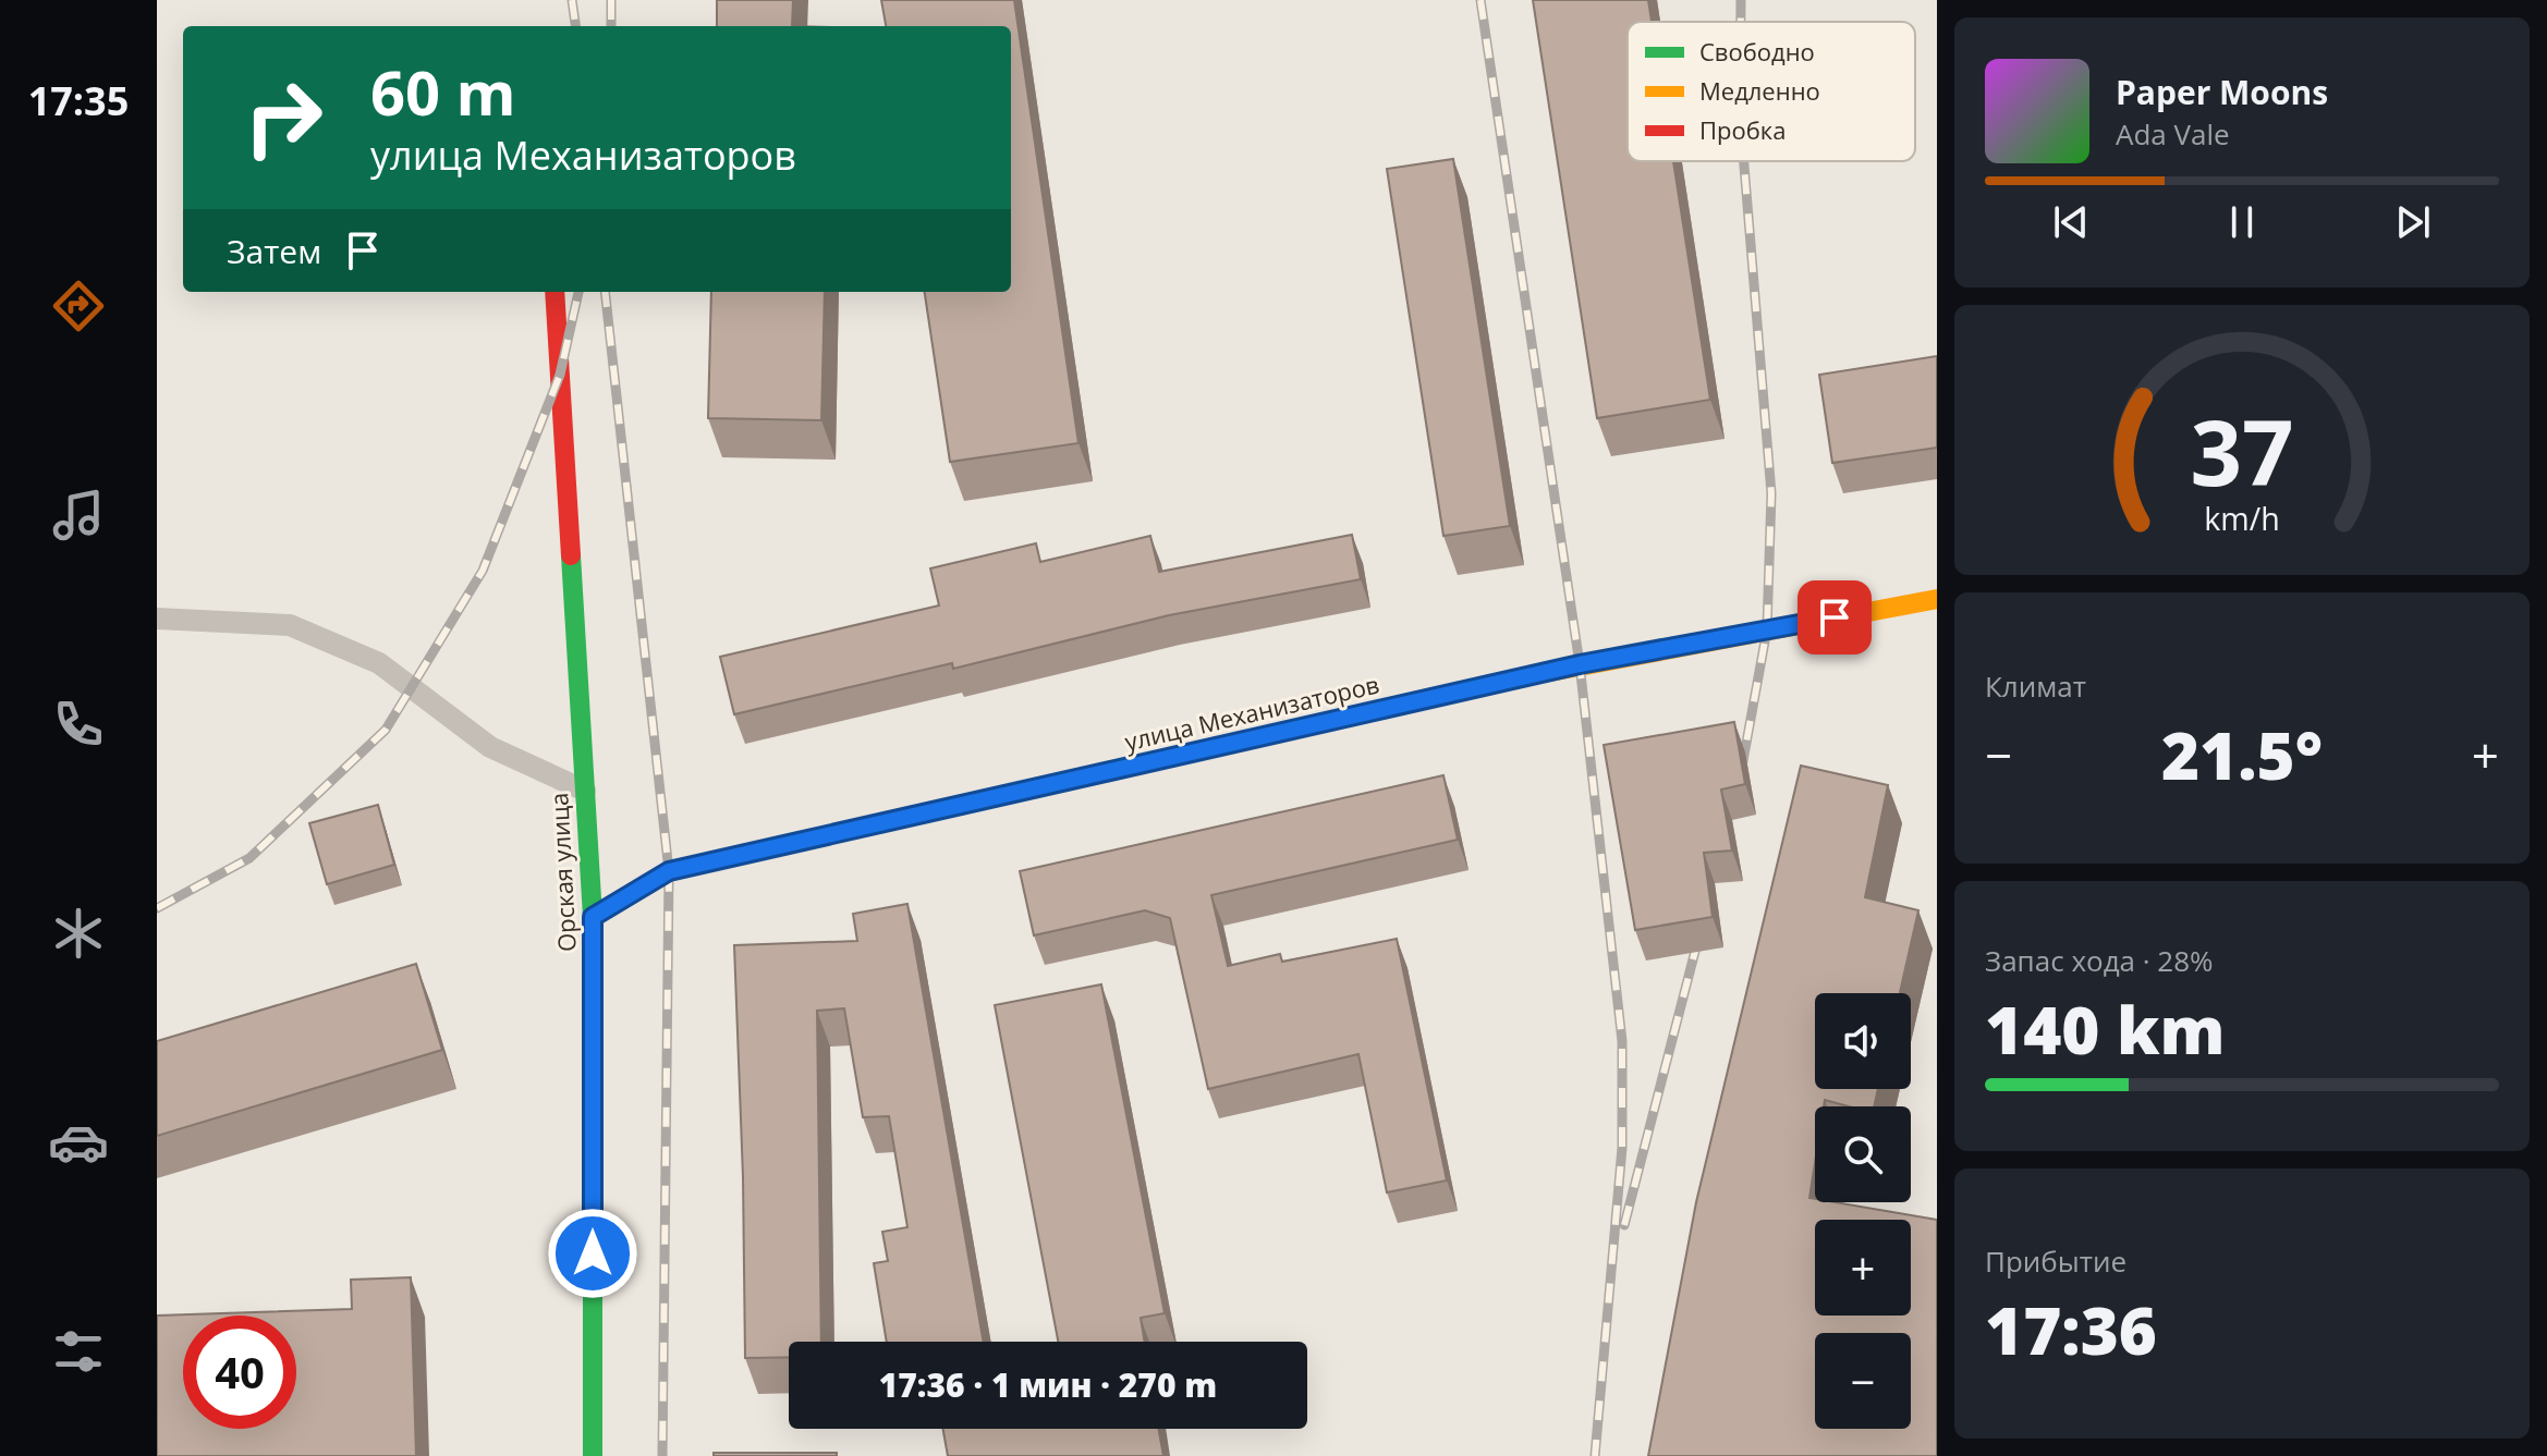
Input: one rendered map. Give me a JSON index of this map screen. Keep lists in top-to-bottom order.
{
  "streets": {
    "street": ["улица Механизаторов", "Орская улица"]
  },
  "crossings": [
    ["улица Механизаторов", "Орская улица"]
  ],
  "legend": ["Свободно", "Медленно", "Пробка"],
  "page": {
    "tabs": "17:35",
    "turn": ["60 m", "улица Механизаторов"],
    "song": ["Paper Moons", "Ada Vale"],
    "then": "Затем",
    "tile": [
      "Климат",
      ["Запас хода · 28%", "140 km"],
      ["Прибытие", "17:36"]
    ],
    "heat": ["−", "21.5°", "+"],
    "map_buttons": ["+", "−"],
    "limit": "40",
    "trip": "17:36 · 1 мин · 270 m",
    "gauge": ["37", "km/h"]
  }
}
